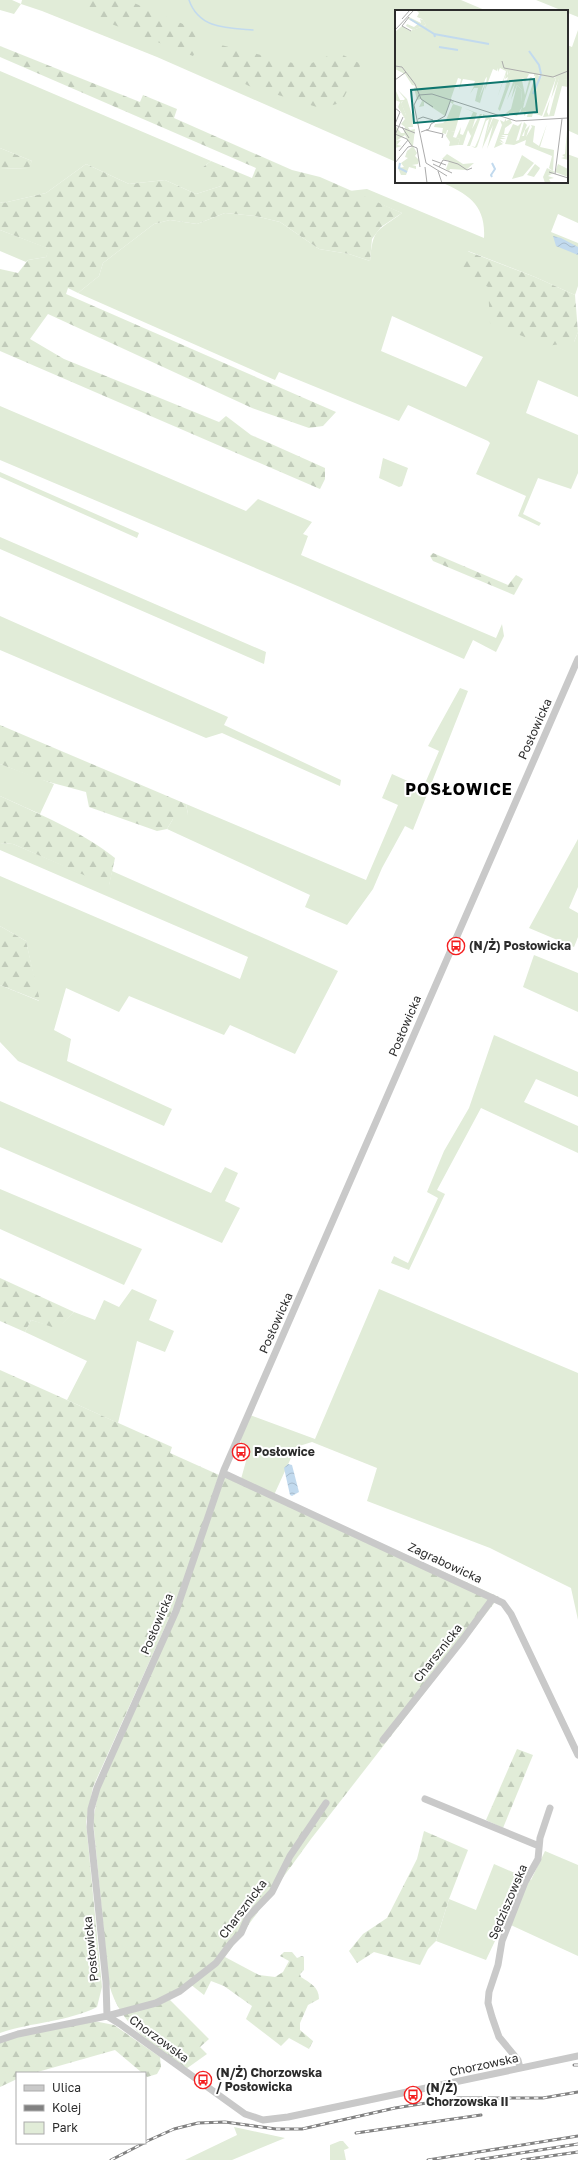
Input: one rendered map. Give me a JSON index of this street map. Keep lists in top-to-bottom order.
{
  "streets": {
    "street": [
      "Posłowicka",
      "Zagrabowicka",
      "Charsznicka",
      "Sędziszowska",
      "Chorzowska"
    ]
  },
  "crossings": [
    ["Posłowicka", "Zagrabowicka"],
    ["Posłowicka", "Charsznicka"],
    ["Posłowicka", "Chorzowska"],
    ["Zagrabowicka", "Charsznicka"],
    ["Charsznicka", "Chorzowska"],
    ["Sędziszowska", "Chorzowska"]
  ],
  "districts": ["POSŁOWICE"],
  "places": {
    "bus stop": [
      "(N/Ż) Posłowicka",
      "Posłowice",
      "(N/Ż) Chorzowska / Posłowicka",
      "(N/Ż) Chorzowska II"
    ]
  },
  "legend": ["Ulica", "Kolej", "Park"]
}
